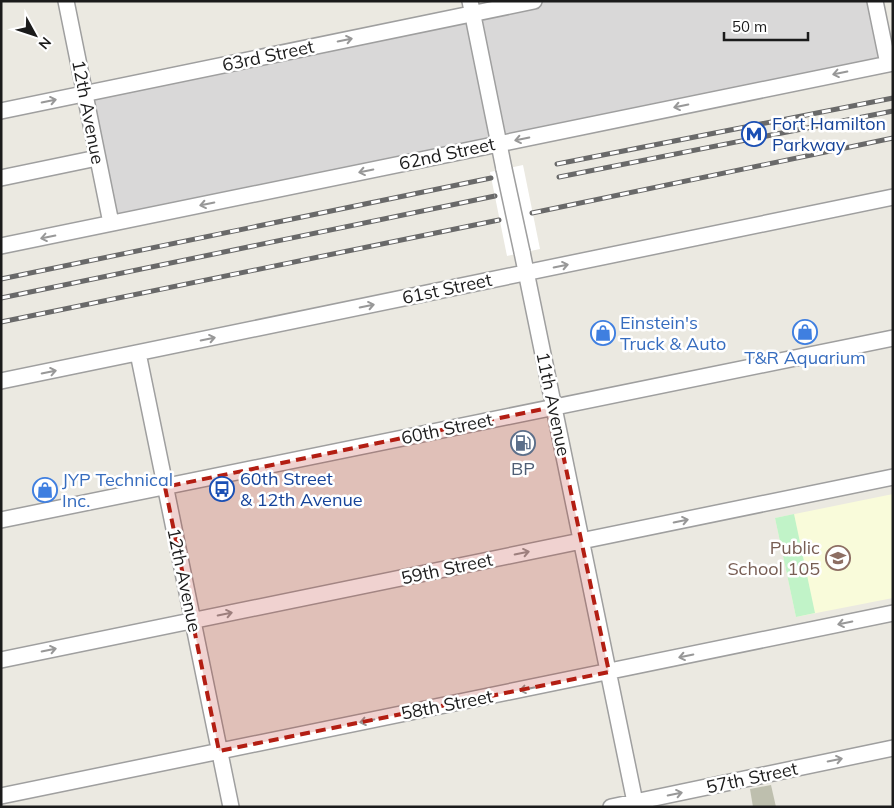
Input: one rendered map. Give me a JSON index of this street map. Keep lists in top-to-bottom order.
{
  "streets": {
    "street": [
      "63rd Street",
      "12th Avenue",
      "62nd Street",
      "61st Street",
      "11th Avenue",
      "60th Street",
      "59th Street",
      "58th Street",
      "57th Street"
    ]
  },
  "crossings": [
    ["63rd Street", "12th Avenue"],
    ["63rd Street", "11th Avenue"],
    ["12th Avenue", "62nd Street"],
    ["12th Avenue", "61st Street"],
    ["12th Avenue", "60th Street"],
    ["12th Avenue", "59th Street"],
    ["12th Avenue", "58th Street"],
    ["62nd Street", "11th Avenue"],
    ["61st Street", "11th Avenue"],
    ["11th Avenue", "60th Street"],
    ["11th Avenue", "59th Street"],
    ["11th Avenue", "58th Street"],
    ["11th Avenue", "57th Street"]
  ],
  "one_way": [
    "63rd Street",
    "62nd Street",
    "61st Street",
    "59th Street",
    "58th Street",
    "57th Street"
  ],
  "places": {
    "metro station": ["Fort Hamilton Parkway"],
    "shop": ["T&R Aquarium", "Einstein's Truck & Auto", "JYP Technical Inc."],
    "fuel station": ["BP"],
    "bus stop": ["60th Street & 12th Avenue"],
    "school or university": ["Public School 105"]
  },
  "scale_bar": "50 m",
  "north": "bottom right"
}
